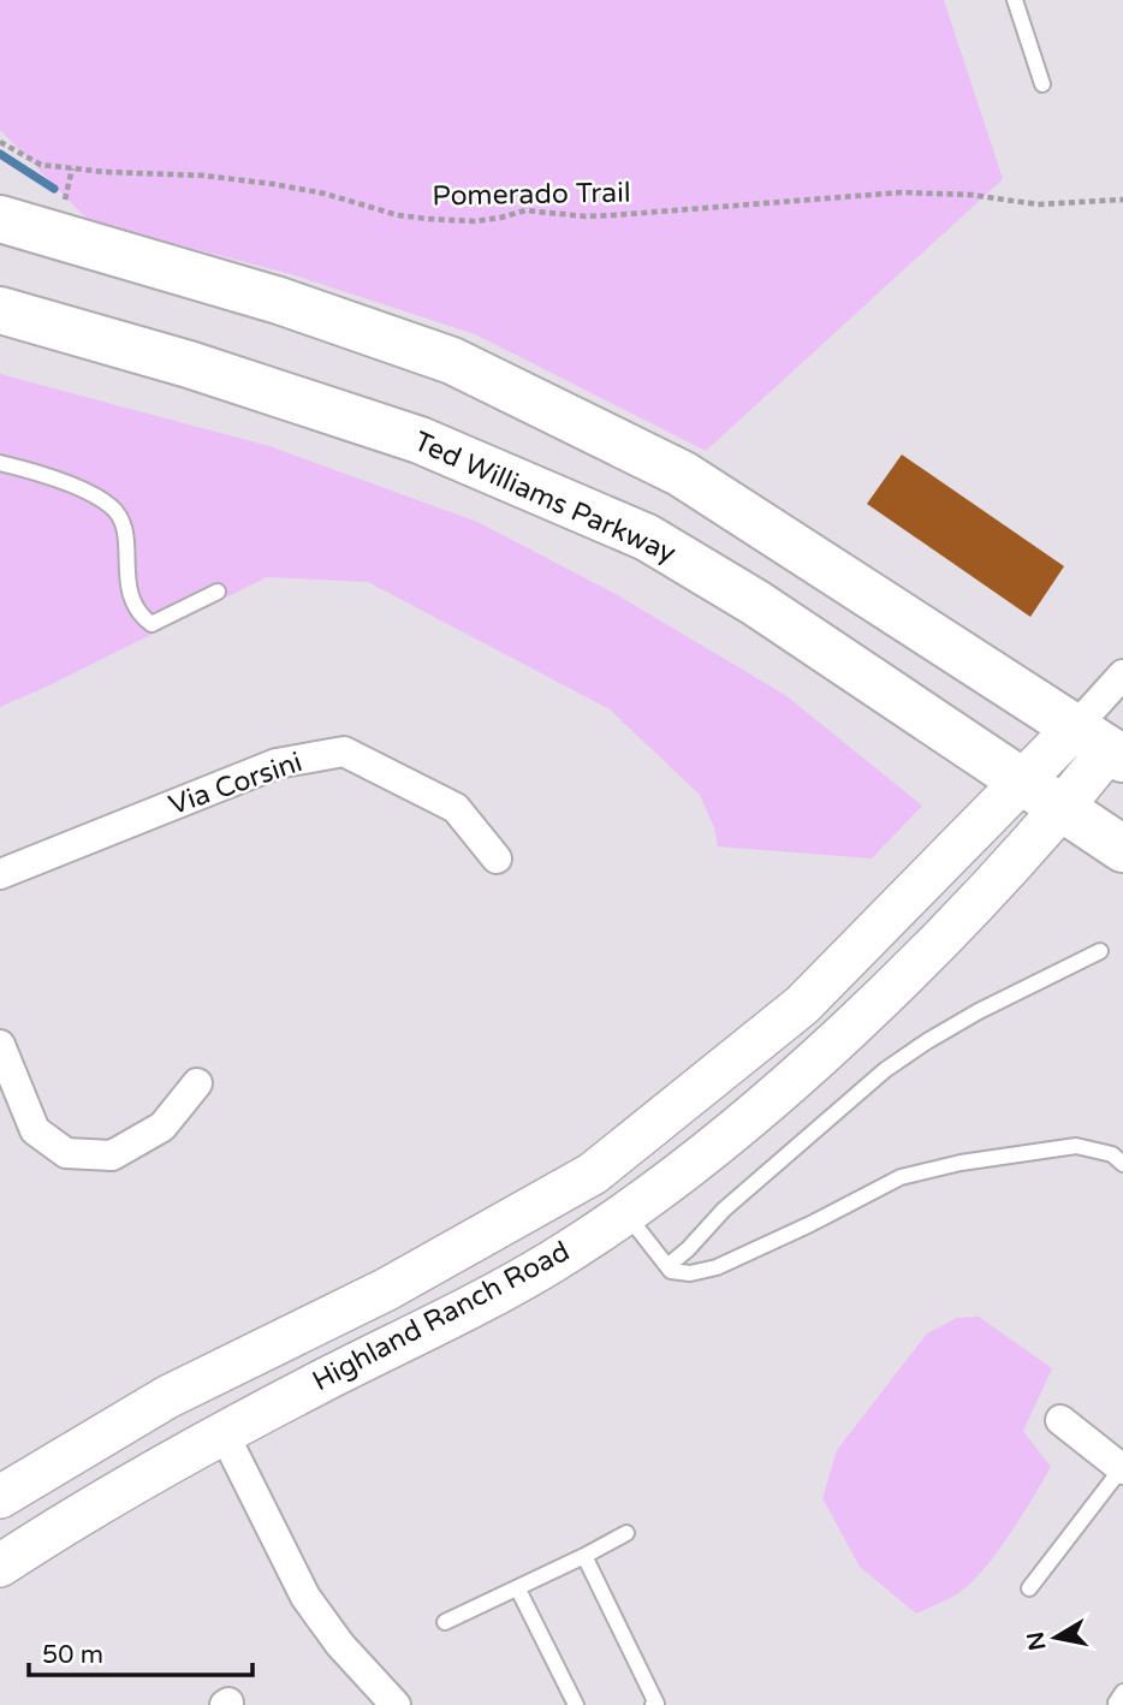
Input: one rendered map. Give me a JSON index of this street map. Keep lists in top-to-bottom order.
{
  "streets": {
    "main road": ["Ted Williams Parkway", "Highland Ranch Road"],
    "street": ["Via Corsini"],
    "path": ["Pomerado Trail"]
  },
  "crossings": [
    ["Ted Williams Parkway", "Highland Ranch Road"]
  ],
  "scale_bar": "50 m",
  "north": "left"
}
